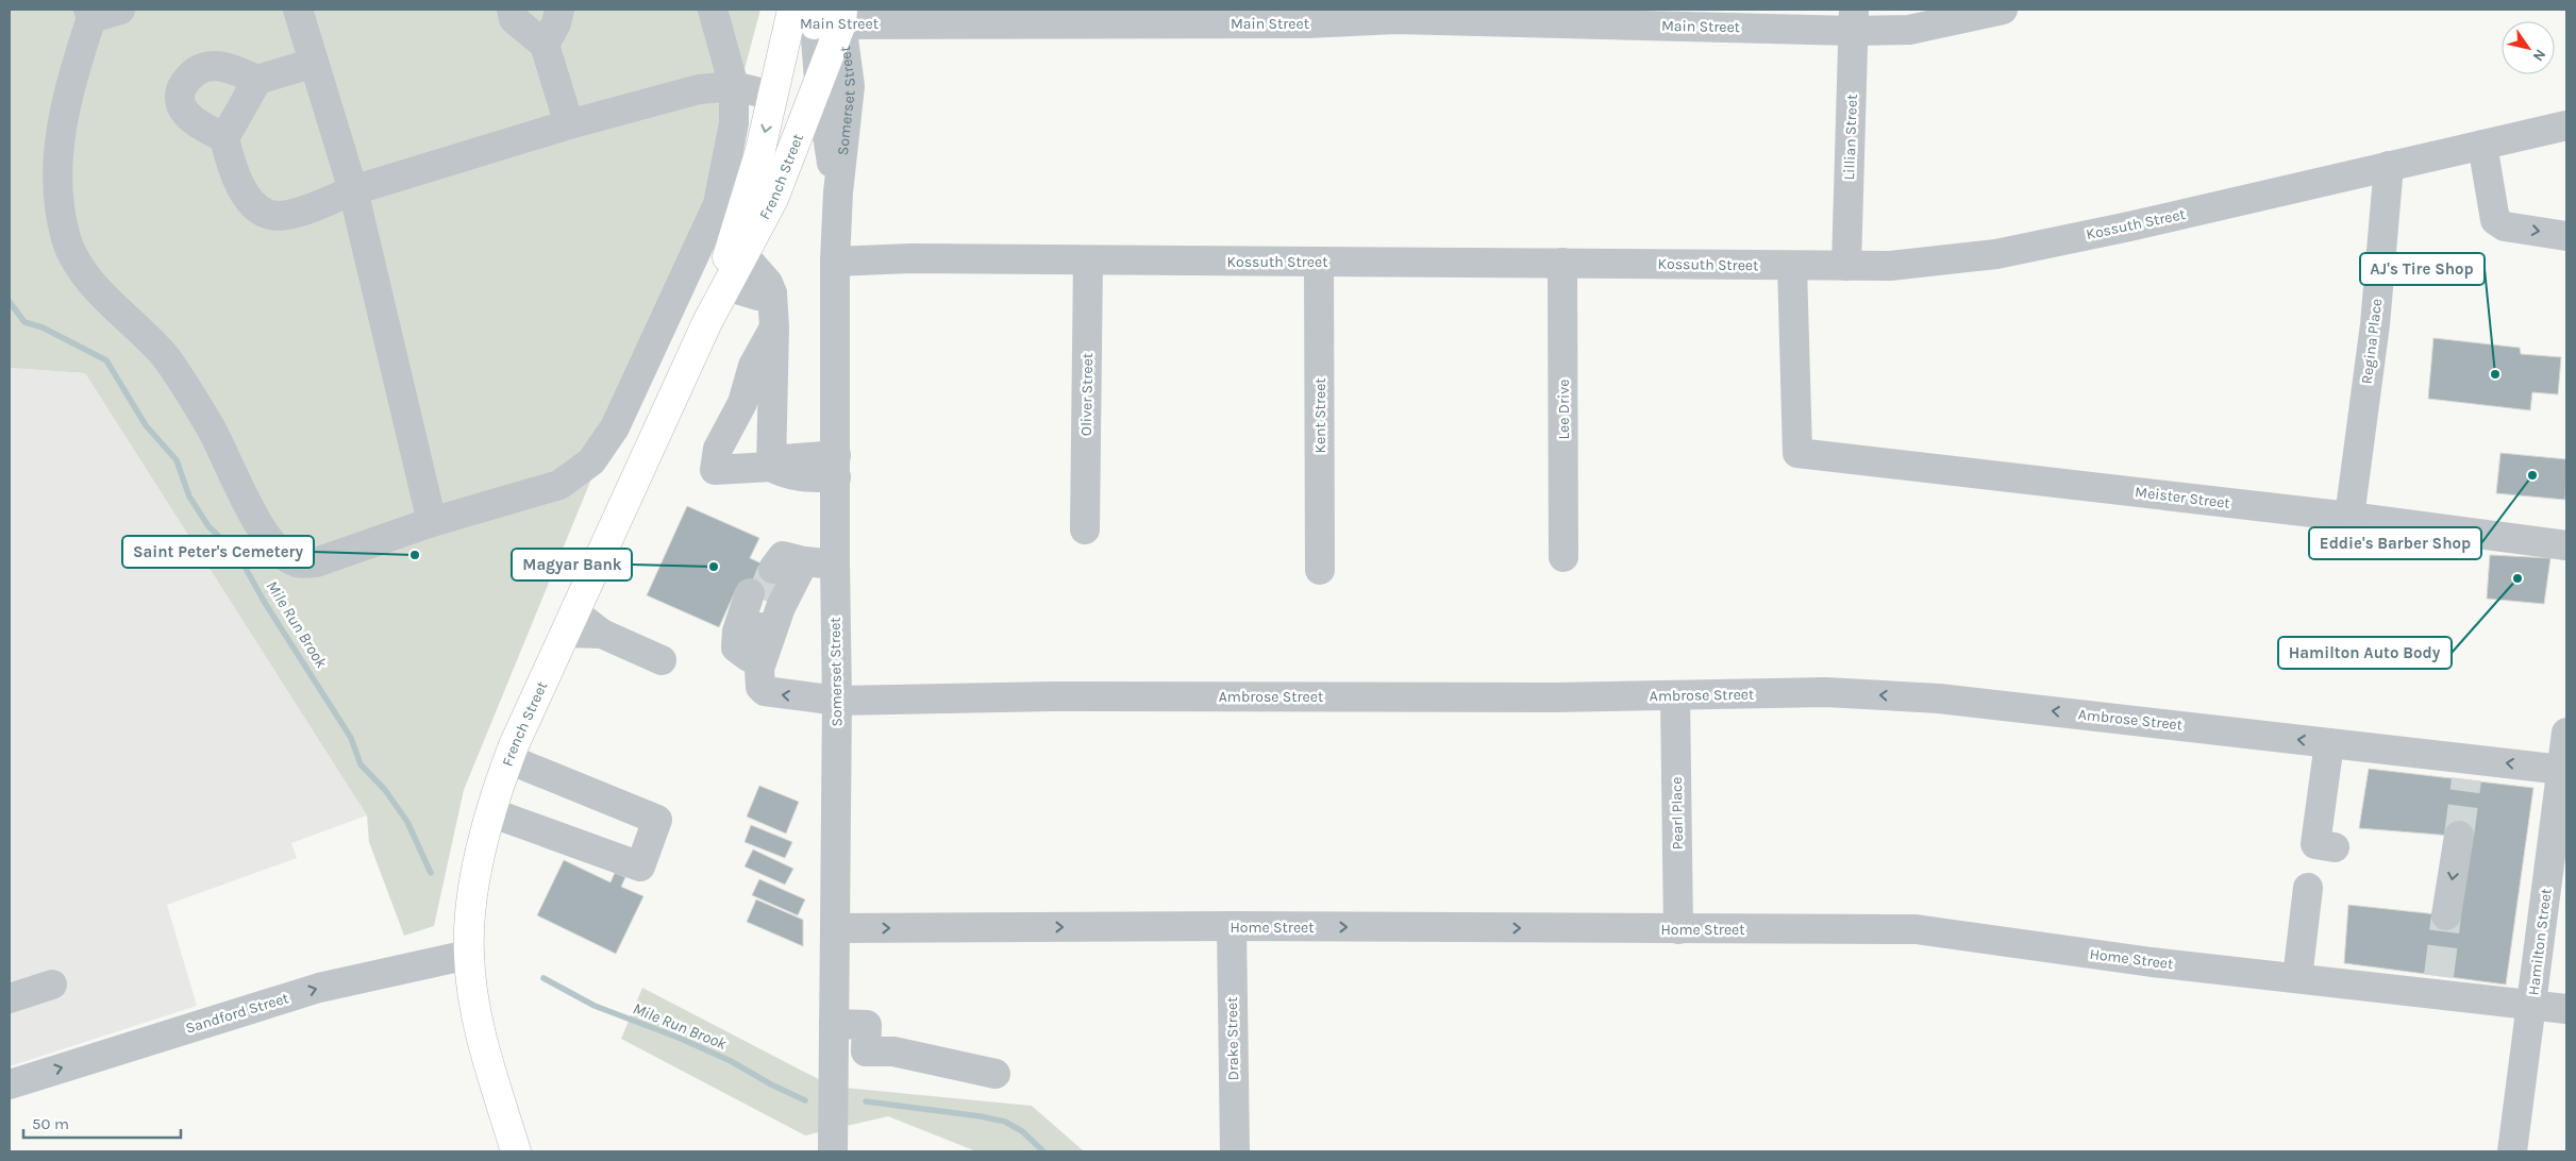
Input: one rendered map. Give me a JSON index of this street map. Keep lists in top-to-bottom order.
{
  "streets": {
    "main road": ["French Street"],
    "street": [
      "Main Street",
      "Somerset Street",
      "Lillian Street",
      "Kossuth Street",
      "Regina Place",
      "Oliver Street",
      "Lee Drive",
      "Kent Street",
      "Meister Street",
      "Ambrose Street",
      "Pearl Place",
      "Home Street",
      "Hamilton Street",
      "Sandford Street",
      "Drake Street"
    ]
  },
  "crossings": [
    ["Main Street", "Somerset Street"],
    ["Main Street", "Lillian Street"],
    ["Main Street", "French Street"],
    ["Somerset Street", "French Street"],
    ["Somerset Street", "Kossuth Street"],
    ["Somerset Street", "Ambrose Street"],
    ["Somerset Street", "Home Street"],
    ["Lillian Street", "Kossuth Street"],
    ["French Street", "Sandford Street"],
    ["Kossuth Street", "Regina Place"],
    ["Kossuth Street", "Oliver Street"],
    ["Kossuth Street", "Lee Drive"],
    ["Kossuth Street", "Kent Street"],
    ["Kossuth Street", "Meister Street"],
    ["Regina Place", "Meister Street"],
    ["Ambrose Street", "Pearl Place"],
    ["Ambrose Street", "Hamilton Street"],
    ["Pearl Place", "Home Street"],
    ["Home Street", "Hamilton Street"],
    ["Home Street", "Drake Street"]
  ],
  "one_way": ["Ambrose Street", "Home Street", "Sandford Street"],
  "water": ["Mile Run Brook"],
  "places": [
    "AJ's Tire Shop",
    "Eddie's Barber Shop",
    "Saint Peter's Cemetery",
    "Magyar Bank",
    "Hamilton Auto Body"
  ],
  "scale_bar": "50 m",
  "north": "bottom right"
}
